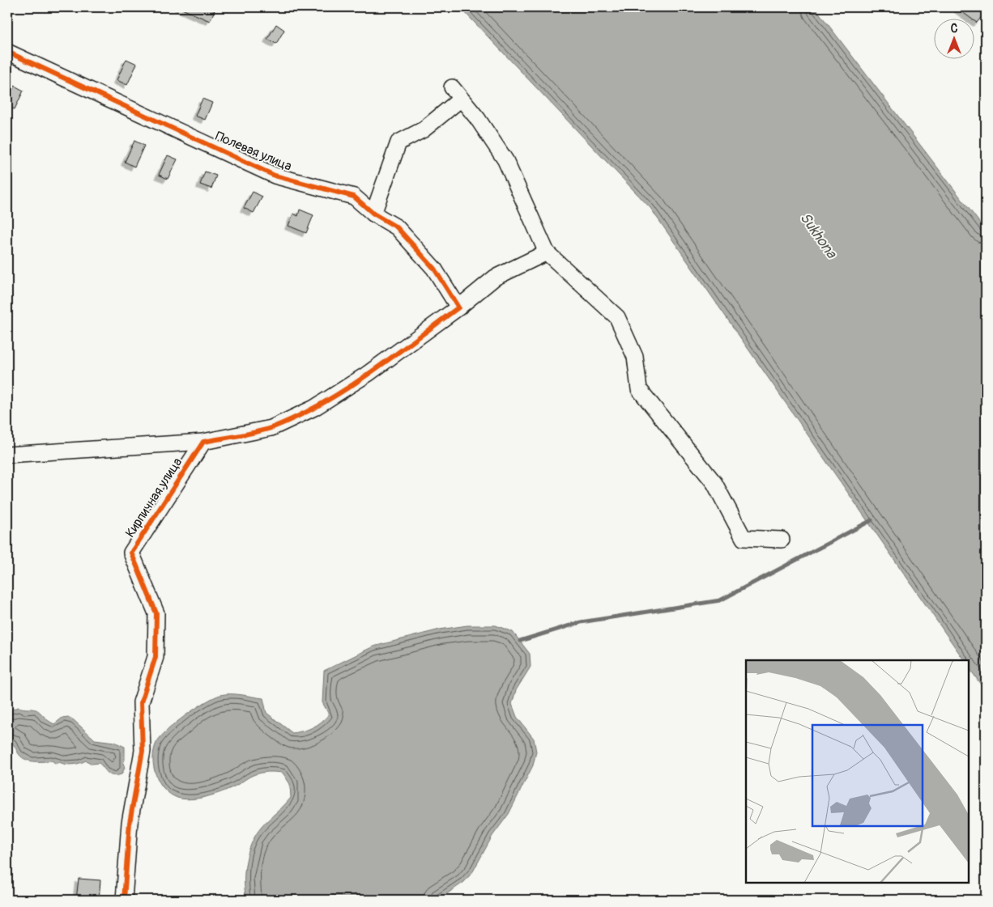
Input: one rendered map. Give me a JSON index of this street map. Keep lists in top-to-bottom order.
{
  "streets": {
    "street": ["Полевая улица", "Кирпичная улица"]
  },
  "water": ["Sukhona"],
  "north": "top"
}
